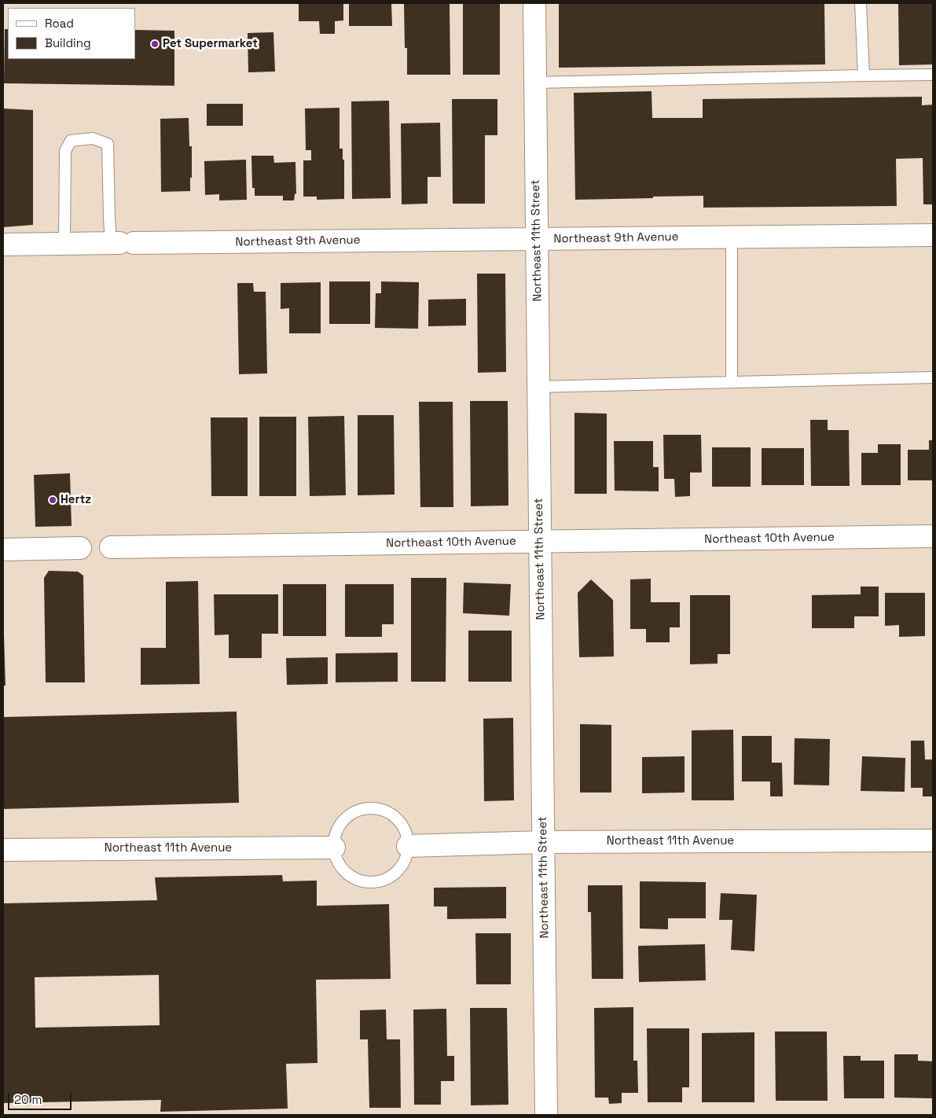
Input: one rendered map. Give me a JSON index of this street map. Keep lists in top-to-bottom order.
{
  "streets": {
    "street": [
      "Northeast 9th Avenue",
      "Northeast 11th Street",
      "Northeast 10th Avenue",
      "Northeast 11th Avenue"
    ]
  },
  "crossings": [
    ["Northeast 9th Avenue", "Northeast 11th Street"],
    ["Northeast 11th Street", "Northeast 10th Avenue"],
    ["Northeast 11th Street", "Northeast 11th Avenue"]
  ],
  "places": ["Pet Supermarket", "Hertz"],
  "legend": ["Road", "Building"],
  "scale_bar": "20 m"
}
